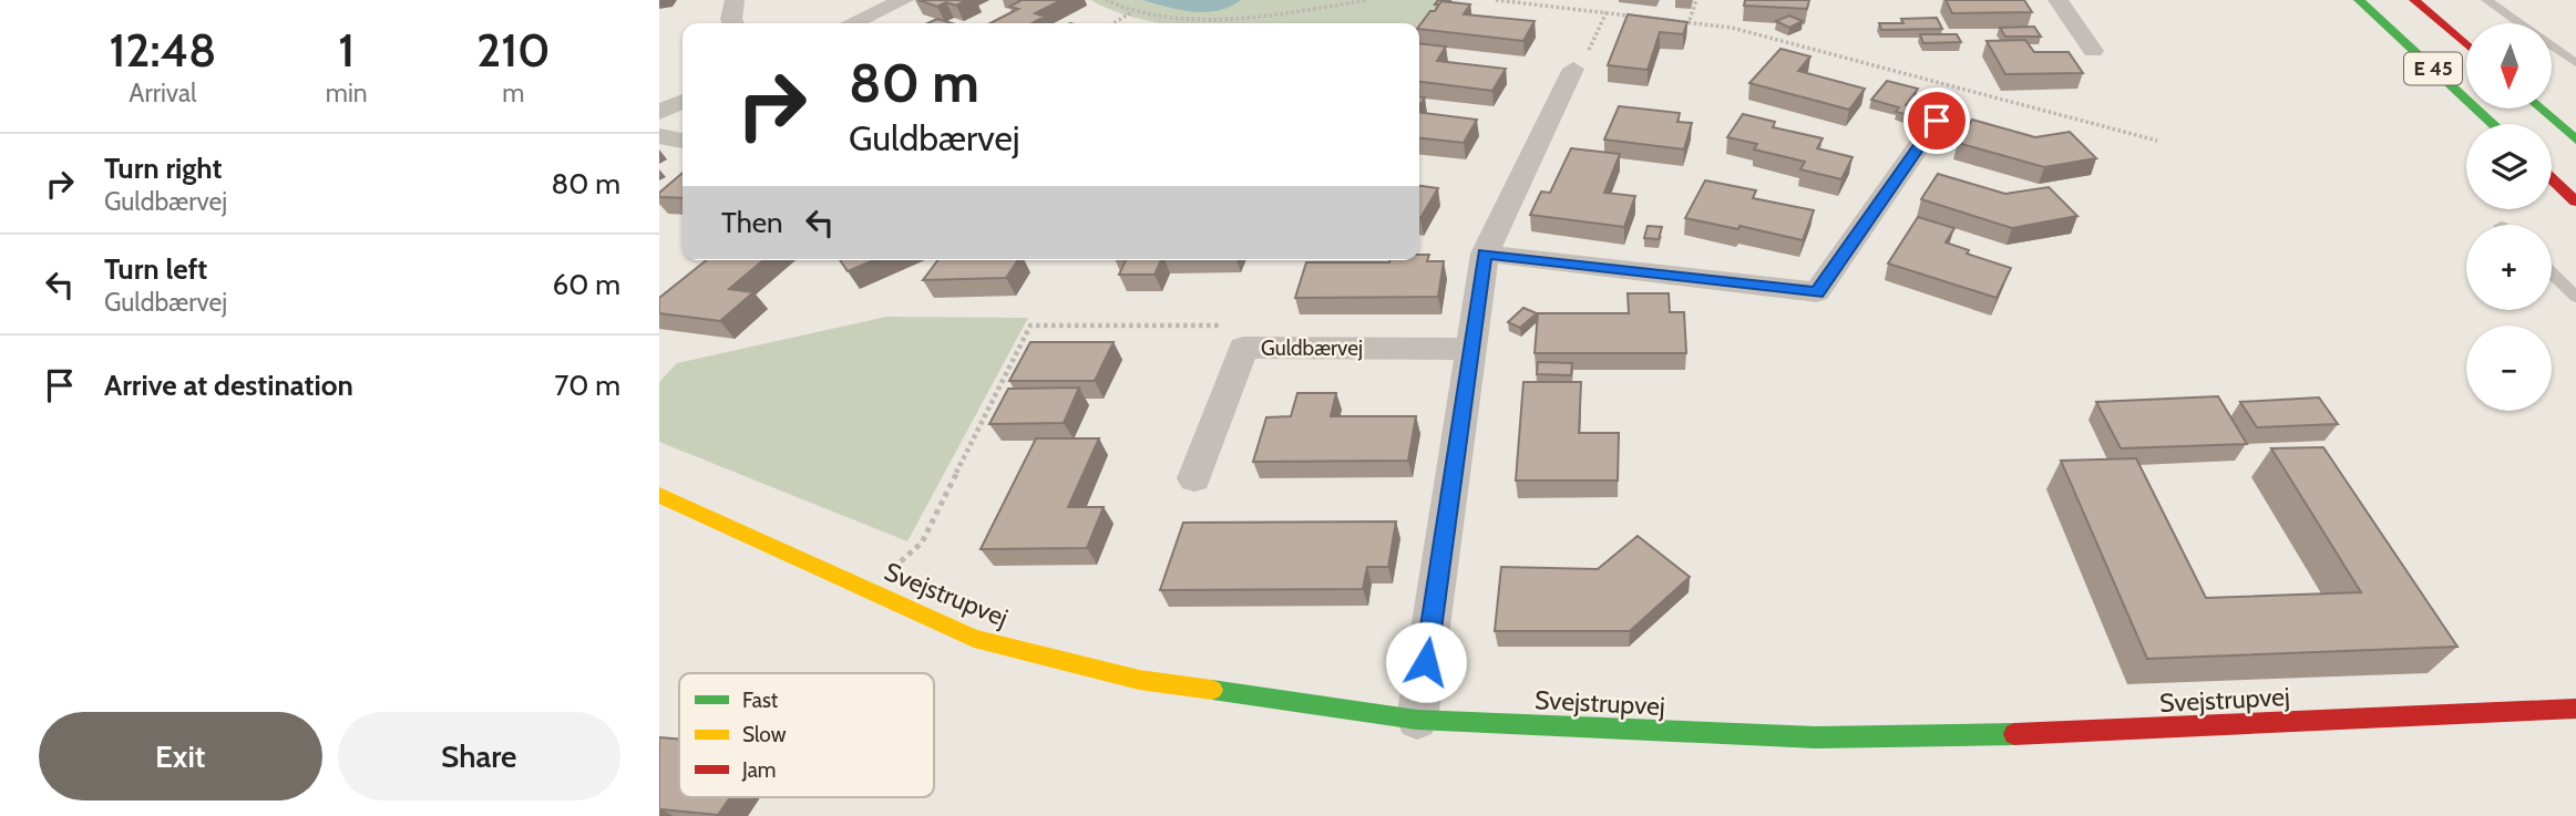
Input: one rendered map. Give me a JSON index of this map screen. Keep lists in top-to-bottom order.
{
  "streets": {
    "main road": ["E 45", "Svejstrupvej"],
    "street": ["Guldbærvej"]
  },
  "legend": ["Fast", "Slow", "Jam"],
  "north": "bottom",
  "page": {
    "eta": [
      "12:48",
      "Arrival",
      "1",
      "min",
      "210",
      "m"
    ],
    "map_buttons": ["+", "−"],
    "turn": ["80 m", "Guldbærvej"],
    "list": [
      {
        "name": "Turn right",
        "note": "Guldbærvej",
        "value": "80 m"
      },
      {
        "name": "Turn left",
        "note": "Guldbærvej",
        "value": "60 m"
      },
      {
        "name": "Arrive at destination",
        "value": "70 m"
      }
    ],
    "then": "Then",
    "buttons": ["Exit", "Share"]
  }
}
